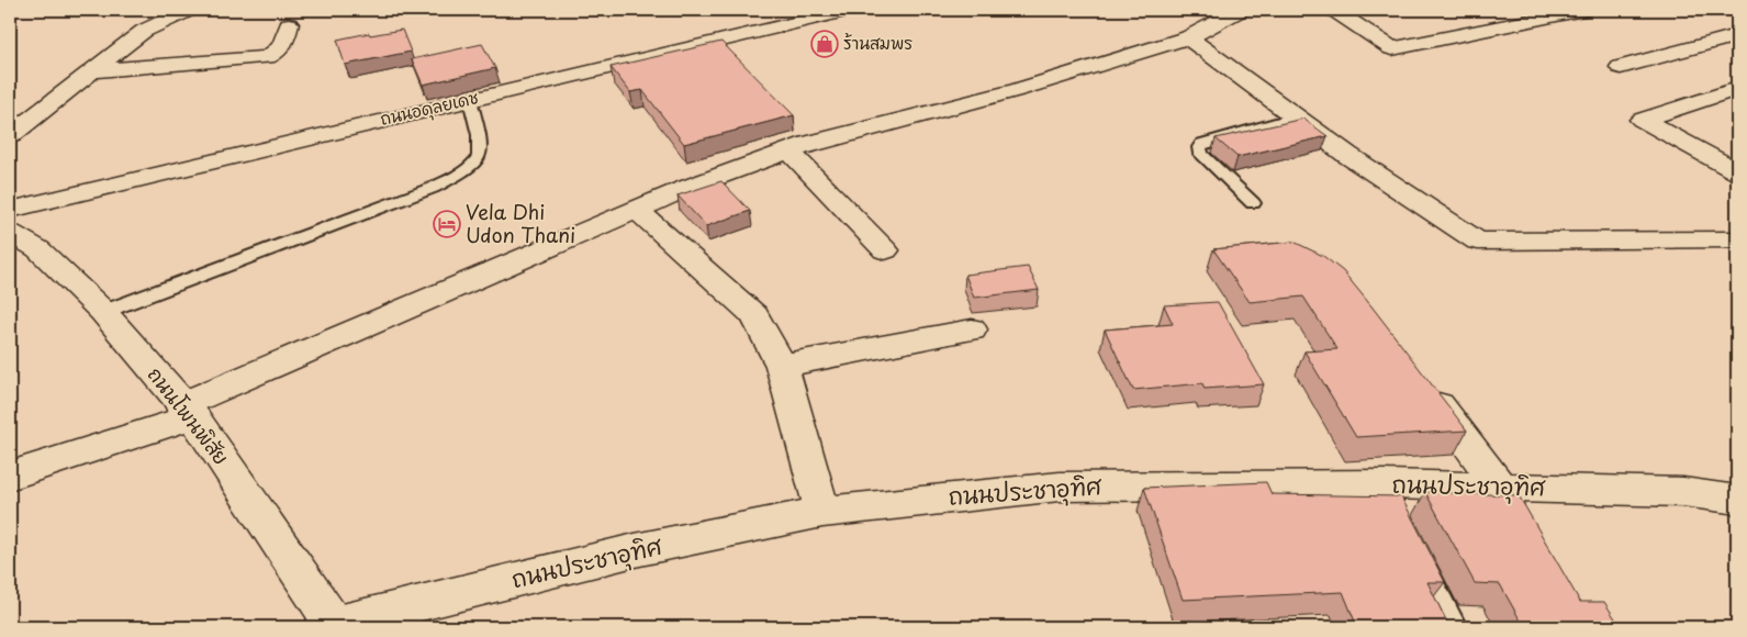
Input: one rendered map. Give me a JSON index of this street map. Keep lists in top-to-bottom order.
{
  "streets": {
    "street": ["ถนนอดุลยเดช", "ถนนโพนพิสัย", "ถนนประชาอุทิศ"]
  },
  "crossings": [
    ["ถนนโพนพิสัย", "ถนนประชาอุทิศ"]
  ],
  "places": {
    "shop": ["ร้านสมพร"],
    "hotel": ["Vela Dhi Udon Thani"]
  }
}
